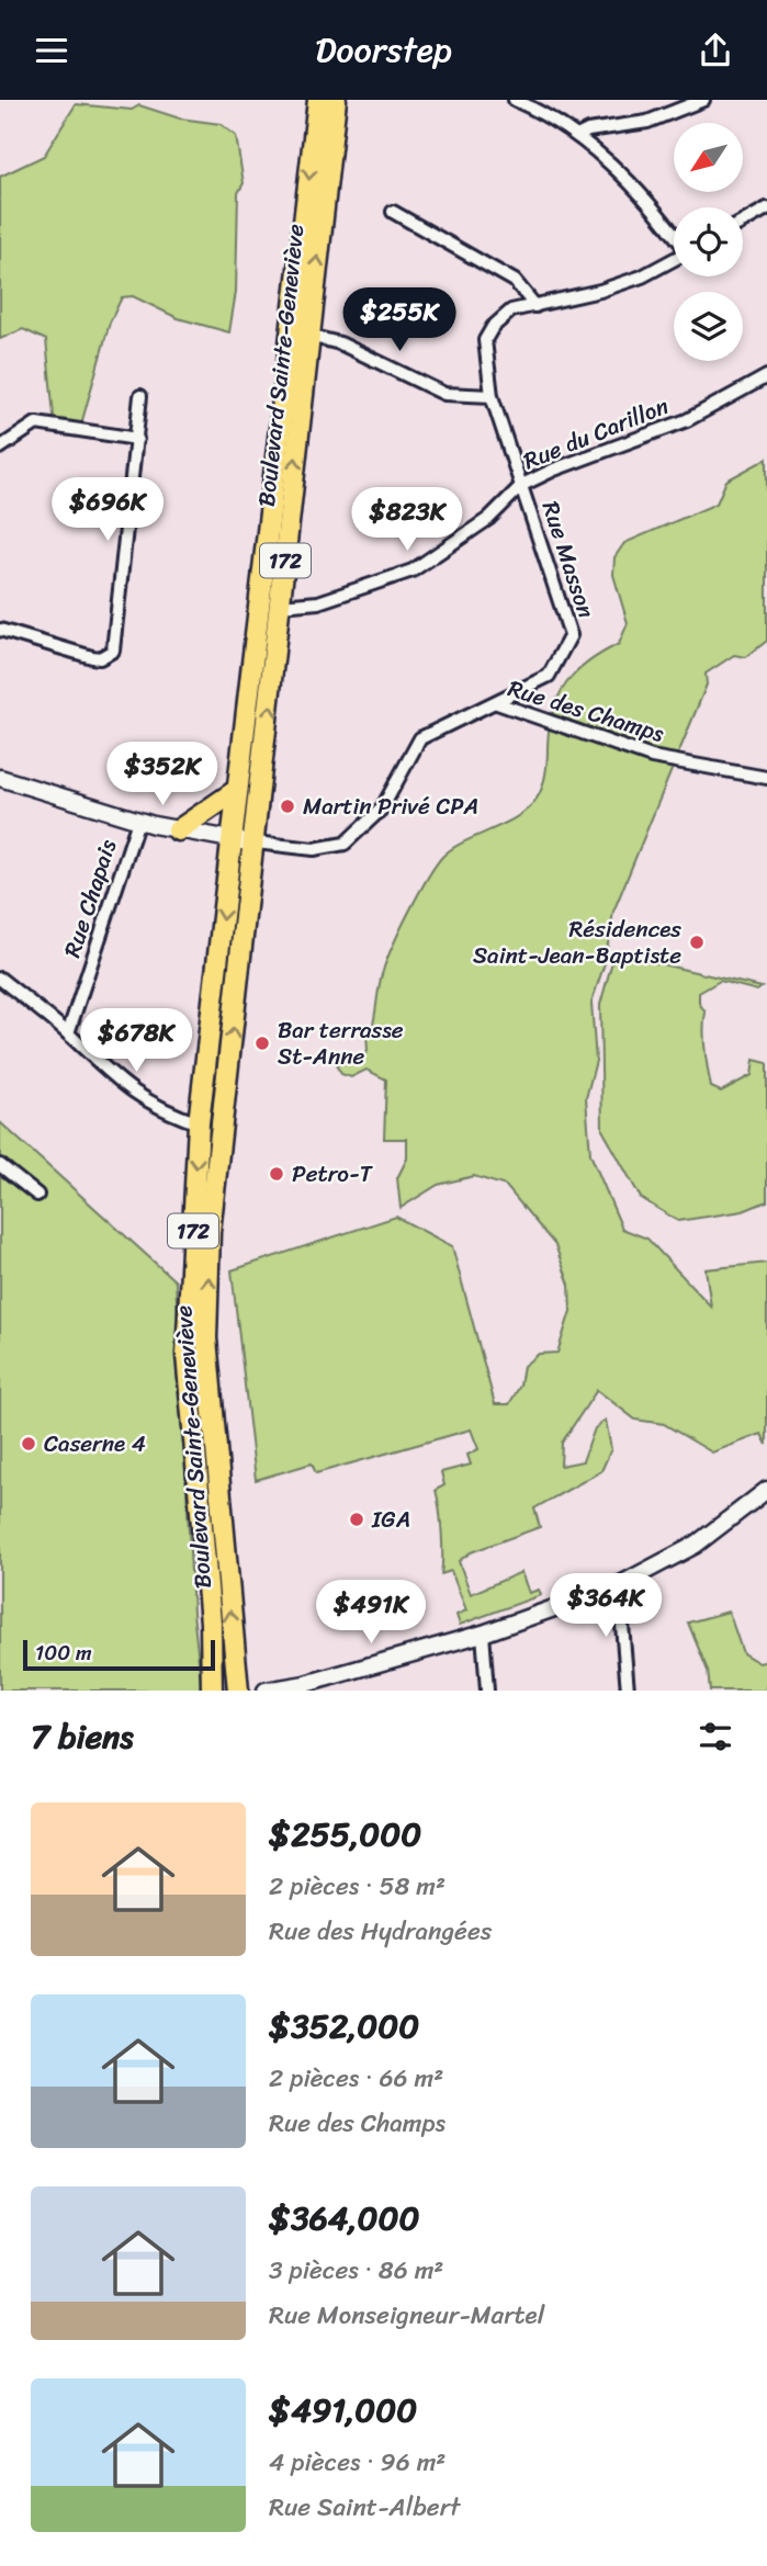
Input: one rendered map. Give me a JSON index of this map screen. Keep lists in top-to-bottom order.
{
  "streets": {
    "main road": ["Boulevard Sainte-Geneviève", "172"],
    "street": [
      "Rue du Carillon",
      "Rue Masson",
      "Rue des Champs",
      "Rue Chapais"
    ]
  },
  "crossings": [
    ["Boulevard Sainte-Geneviève", "Rue du Carillon"],
    ["Boulevard Sainte-Geneviève", "Rue des Champs"],
    ["Rue du Carillon", "Rue Masson"],
    ["Rue Masson", "Rue des Champs"],
    ["Rue des Champs", "Rue Chapais"]
  ],
  "places": [
    "Martin Privé CPA",
    "Résidences Saint-Jean-Baptiste",
    "Bar terrasse St-Anne",
    "Petro-T",
    "Caserne 4",
    "IGA"
  ],
  "scale_bar": "100 m",
  "north": "bottom left",
  "page": {
    "header": "Doorstep",
    "price": [
      "$255K",
      "$696K",
      "$823K",
      "$352K",
      "$678K",
      "$364K",
      "$491K"
    ],
    "scale": "100 m",
    "heading": "7 biens",
    "list": [
      {
        "name": "$255,000",
        "note": "2 pièces · 58 m² · Rue des Hydrangées"
      },
      {
        "name": "$352,000",
        "note": "2 pièces · 66 m² · Rue des Champs"
      },
      {
        "name": "$364,000",
        "note": "3 pièces · 86 m² · Rue Monseigneur-Martel"
      },
      {
        "name": "$491,000",
        "note": "4 pièces · 96 m² · Rue Saint-Albert"
      }
    ]
  }
}
